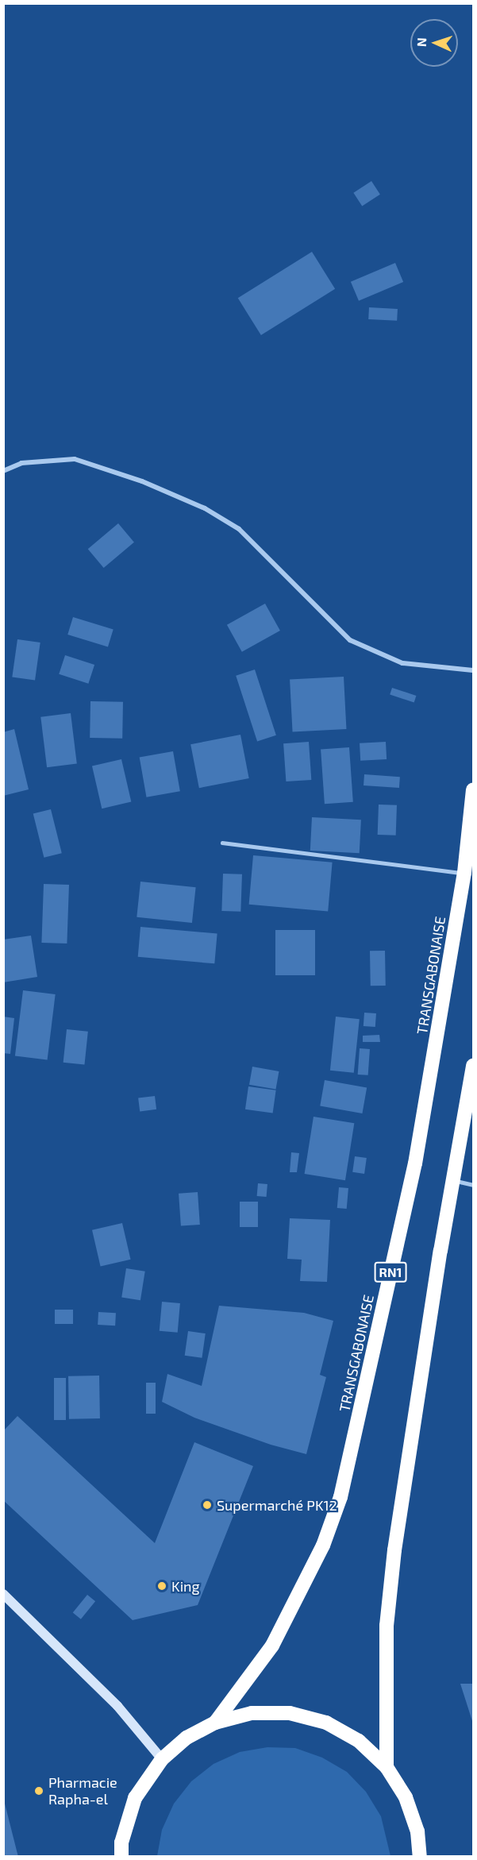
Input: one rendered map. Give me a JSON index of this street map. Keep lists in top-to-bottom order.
{
  "streets": {
    "highway": ["TRANSGABONAISE", "RN1"]
  },
  "places": ["Supermarché PK12", "King", "Pharmacie Rapha-el"],
  "north": "left"
}
